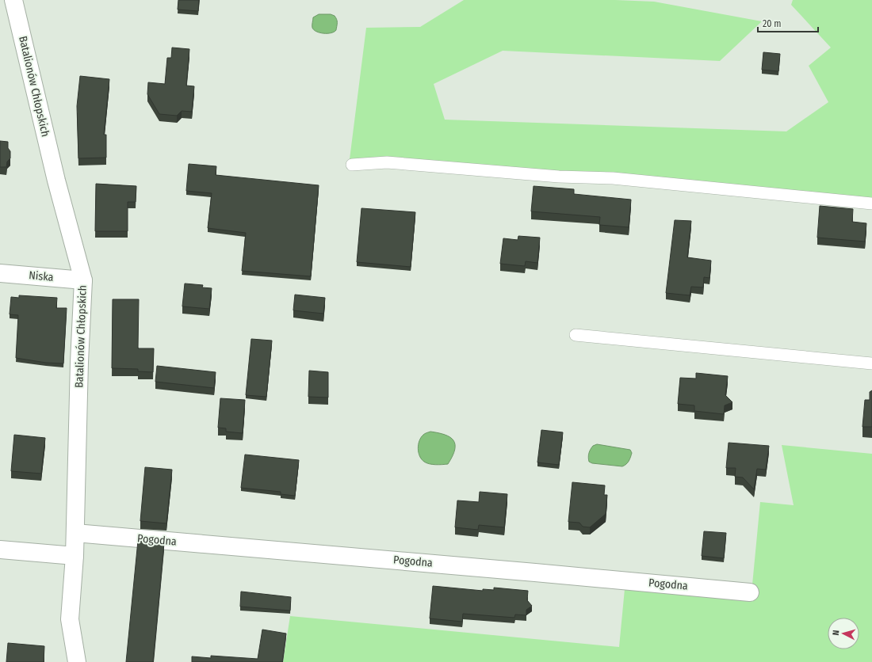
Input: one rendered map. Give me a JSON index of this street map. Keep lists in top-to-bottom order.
{
  "streets": {
    "street": ["Batalionów Chłopskich", "Niska", "Pogodna"]
  },
  "crossings": [
    ["Batalionów Chłopskich", "Niska"],
    ["Batalionów Chłopskich", "Pogodna"]
  ],
  "scale_bar": "20 m",
  "north": "left"
}
